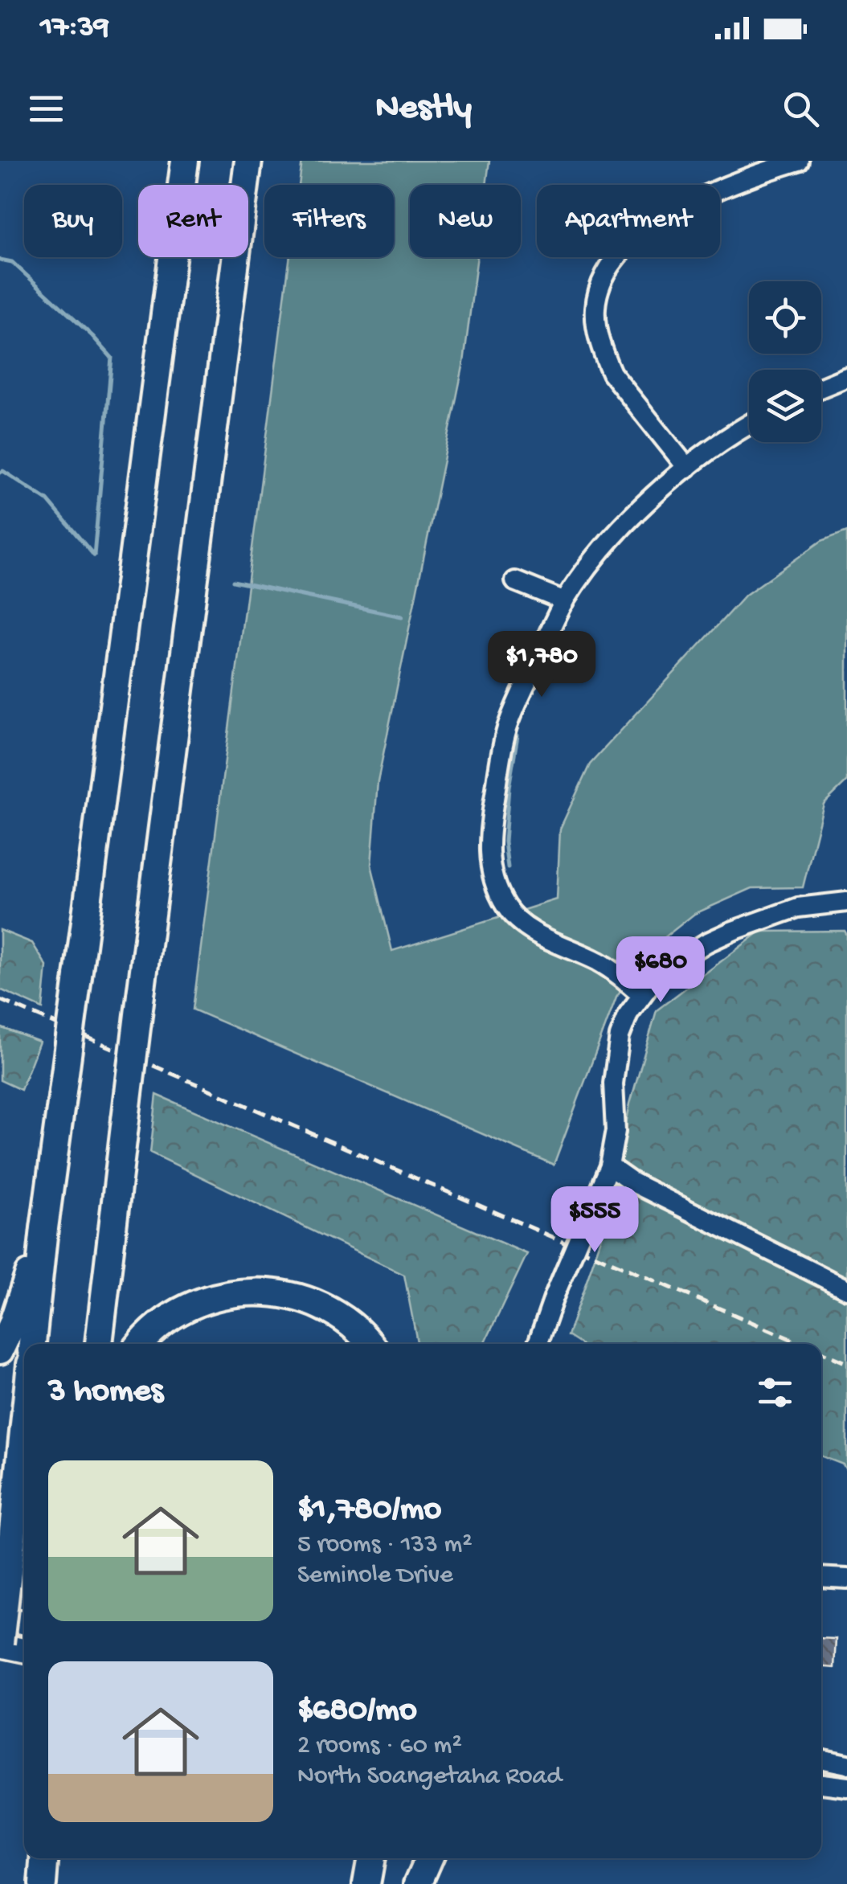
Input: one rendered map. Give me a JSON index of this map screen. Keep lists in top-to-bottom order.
{
  "page": {
    "status": "17:39",
    "header": "Nestly",
    "chip": [
      "Buy",
      "Rent",
      "Filters",
      "New",
      "Apartment"
    ],
    "price": ["$1,780", "$680", "$555"],
    "heading": "3 homes",
    "list": [
      {
        "name": "$1,780/mo",
        "note": "5 rooms · 133 m² · Seminole Drive"
      },
      {
        "name": "$680/mo",
        "note": "2 rooms · 60 m² · North Soangetaha Road"
      }
    ]
  }
}
